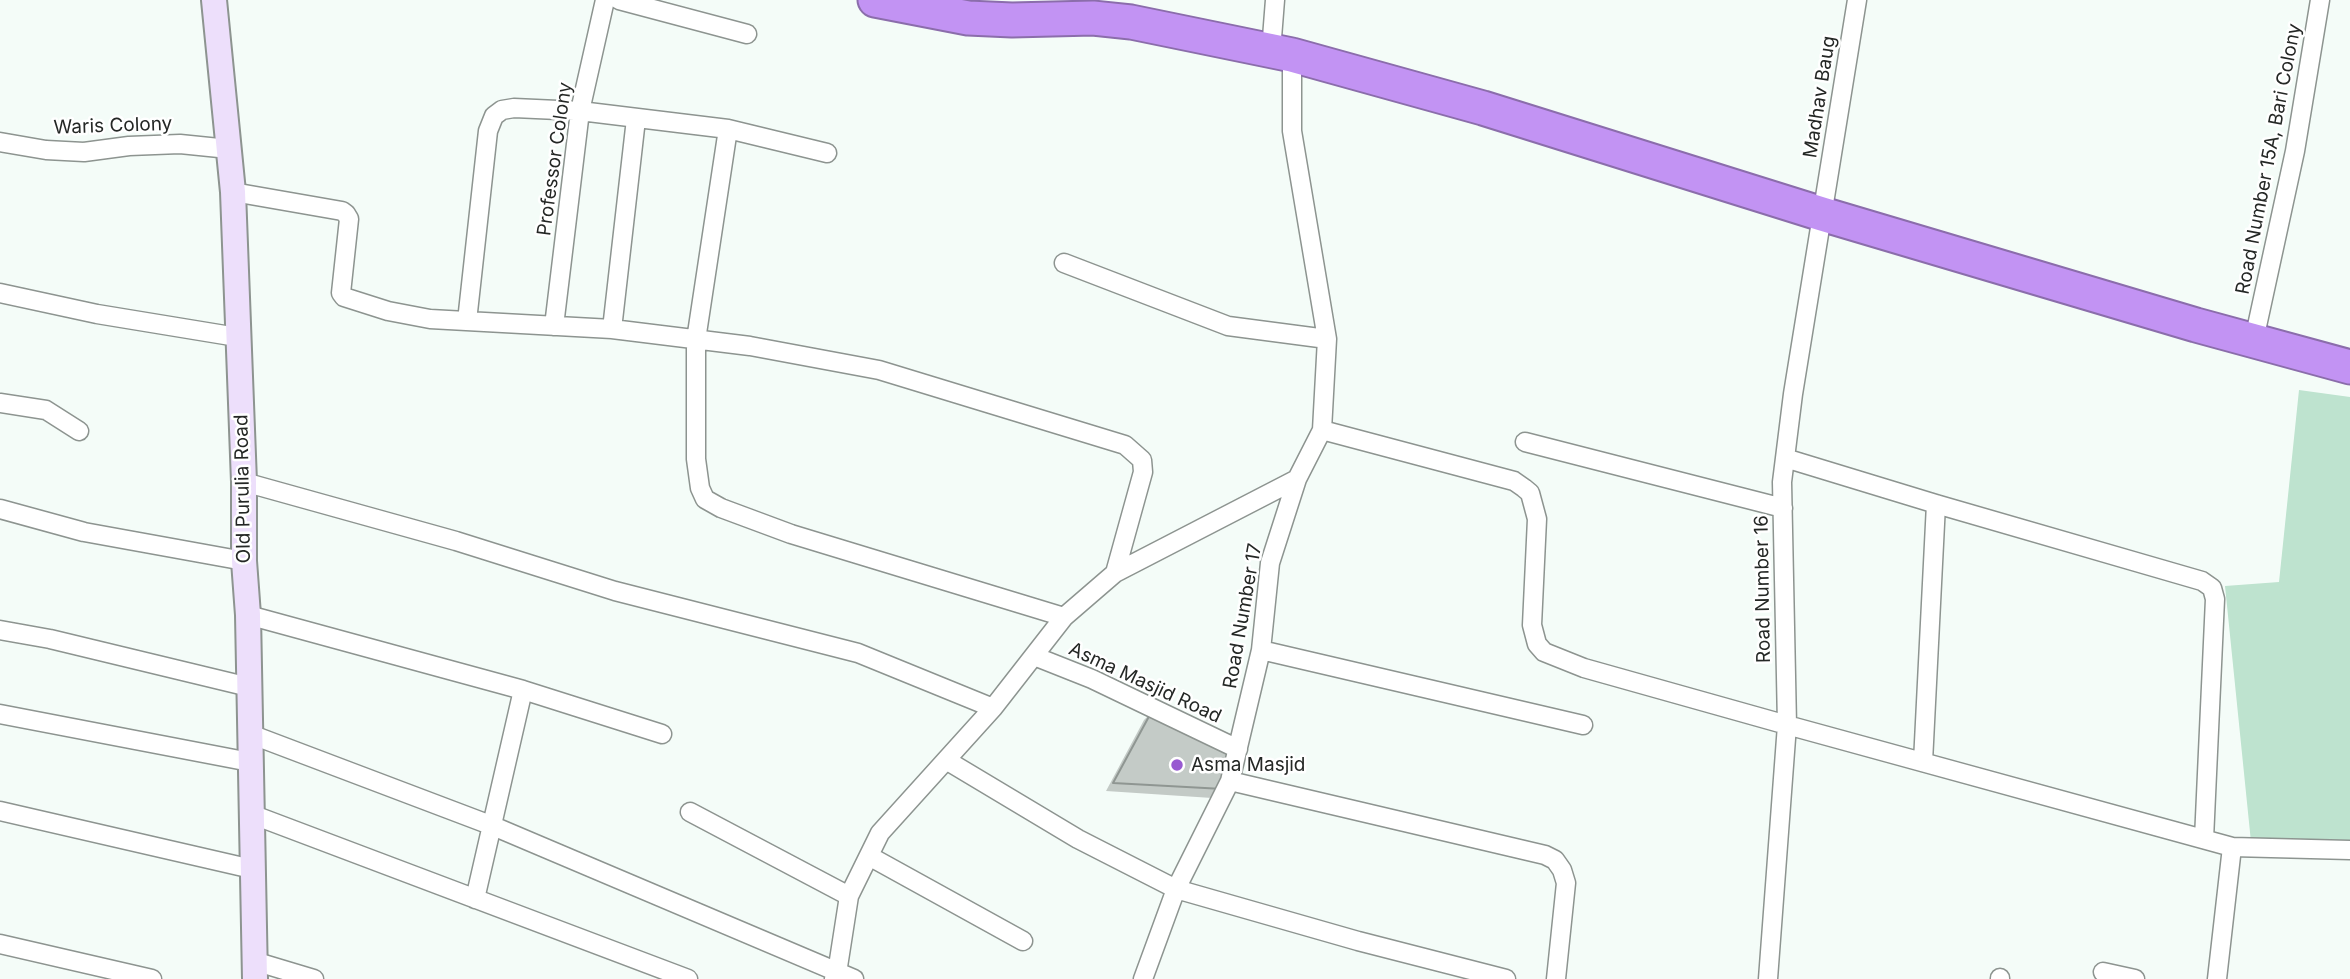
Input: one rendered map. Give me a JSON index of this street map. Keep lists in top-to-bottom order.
{
  "streets": {
    "main road": ["Old Purulia Road"],
    "street": [
      "Madhav Baug",
      "Waris Colony",
      "Professor Colony",
      "Road Number 15A, Bari Colony",
      "Road Number 16",
      "Road Number 17",
      "Asma Masjid Road"
    ]
  },
  "crossings": [
    ["Madhav Baug", "Road Number 16"],
    ["Waris Colony", "Old Purulia Road"],
    ["Road Number 17", "Asma Masjid Road"]
  ],
  "places": ["Asma Masjid"]
}
